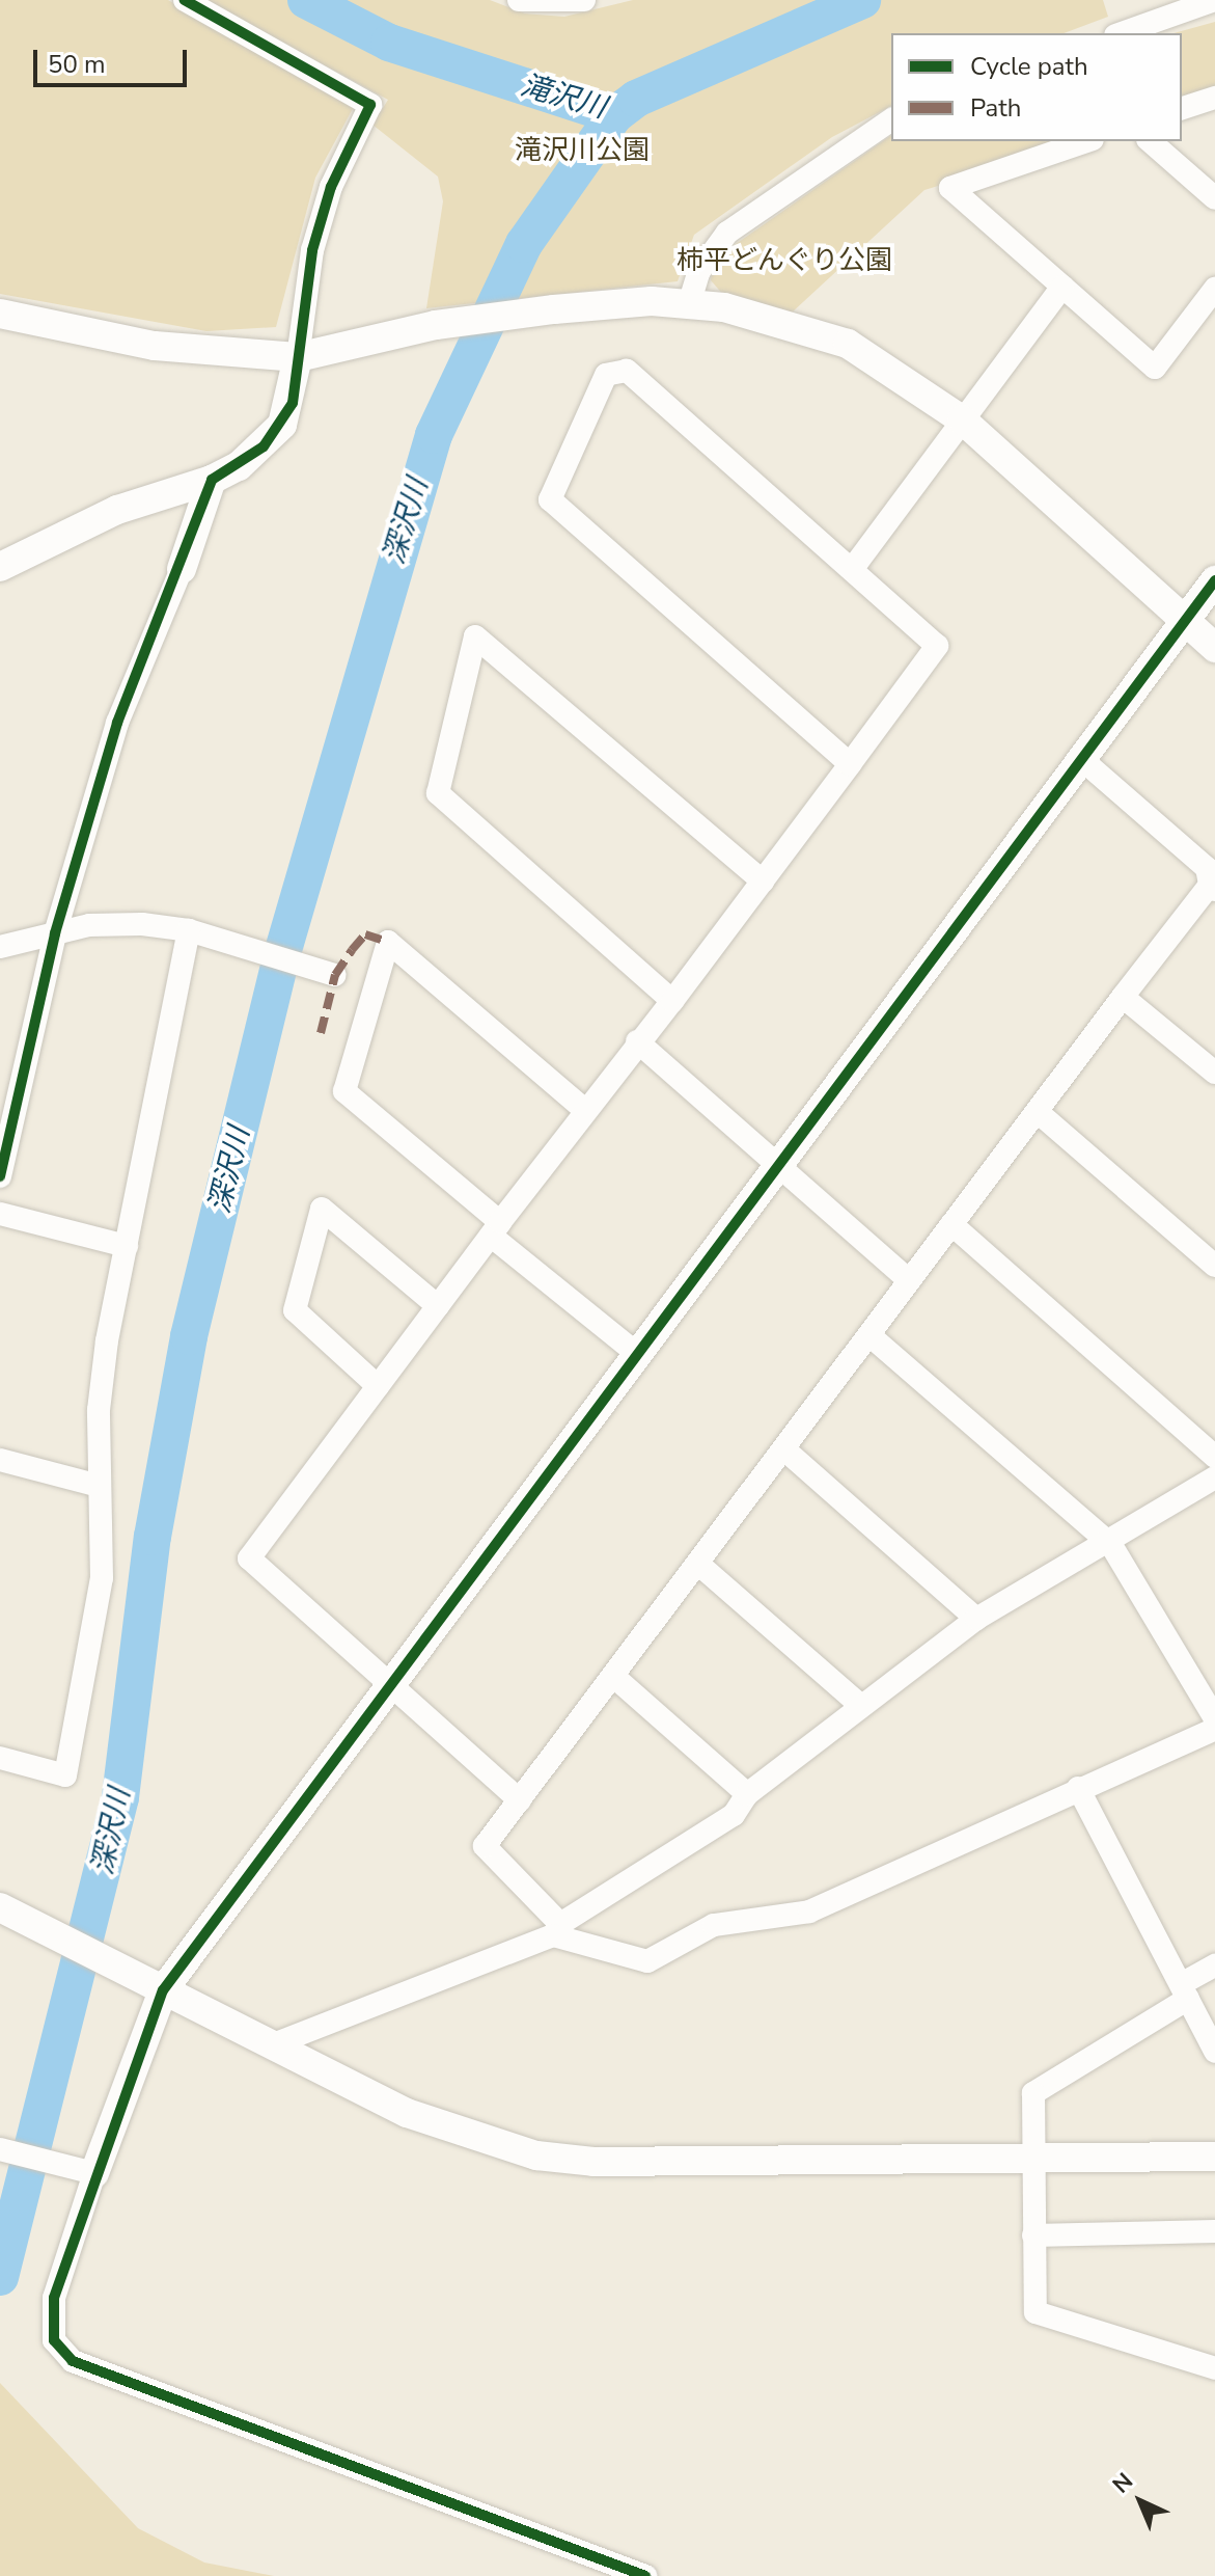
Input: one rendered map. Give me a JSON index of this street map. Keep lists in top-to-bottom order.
{
  "water": ["滝沢川", "深沢川"],
  "parks": ["滝沢川公園", "柿平どんぐり公園"],
  "legend": ["Cycle path", "Path"],
  "scale_bar": "50 m",
  "north": "top left"
}
